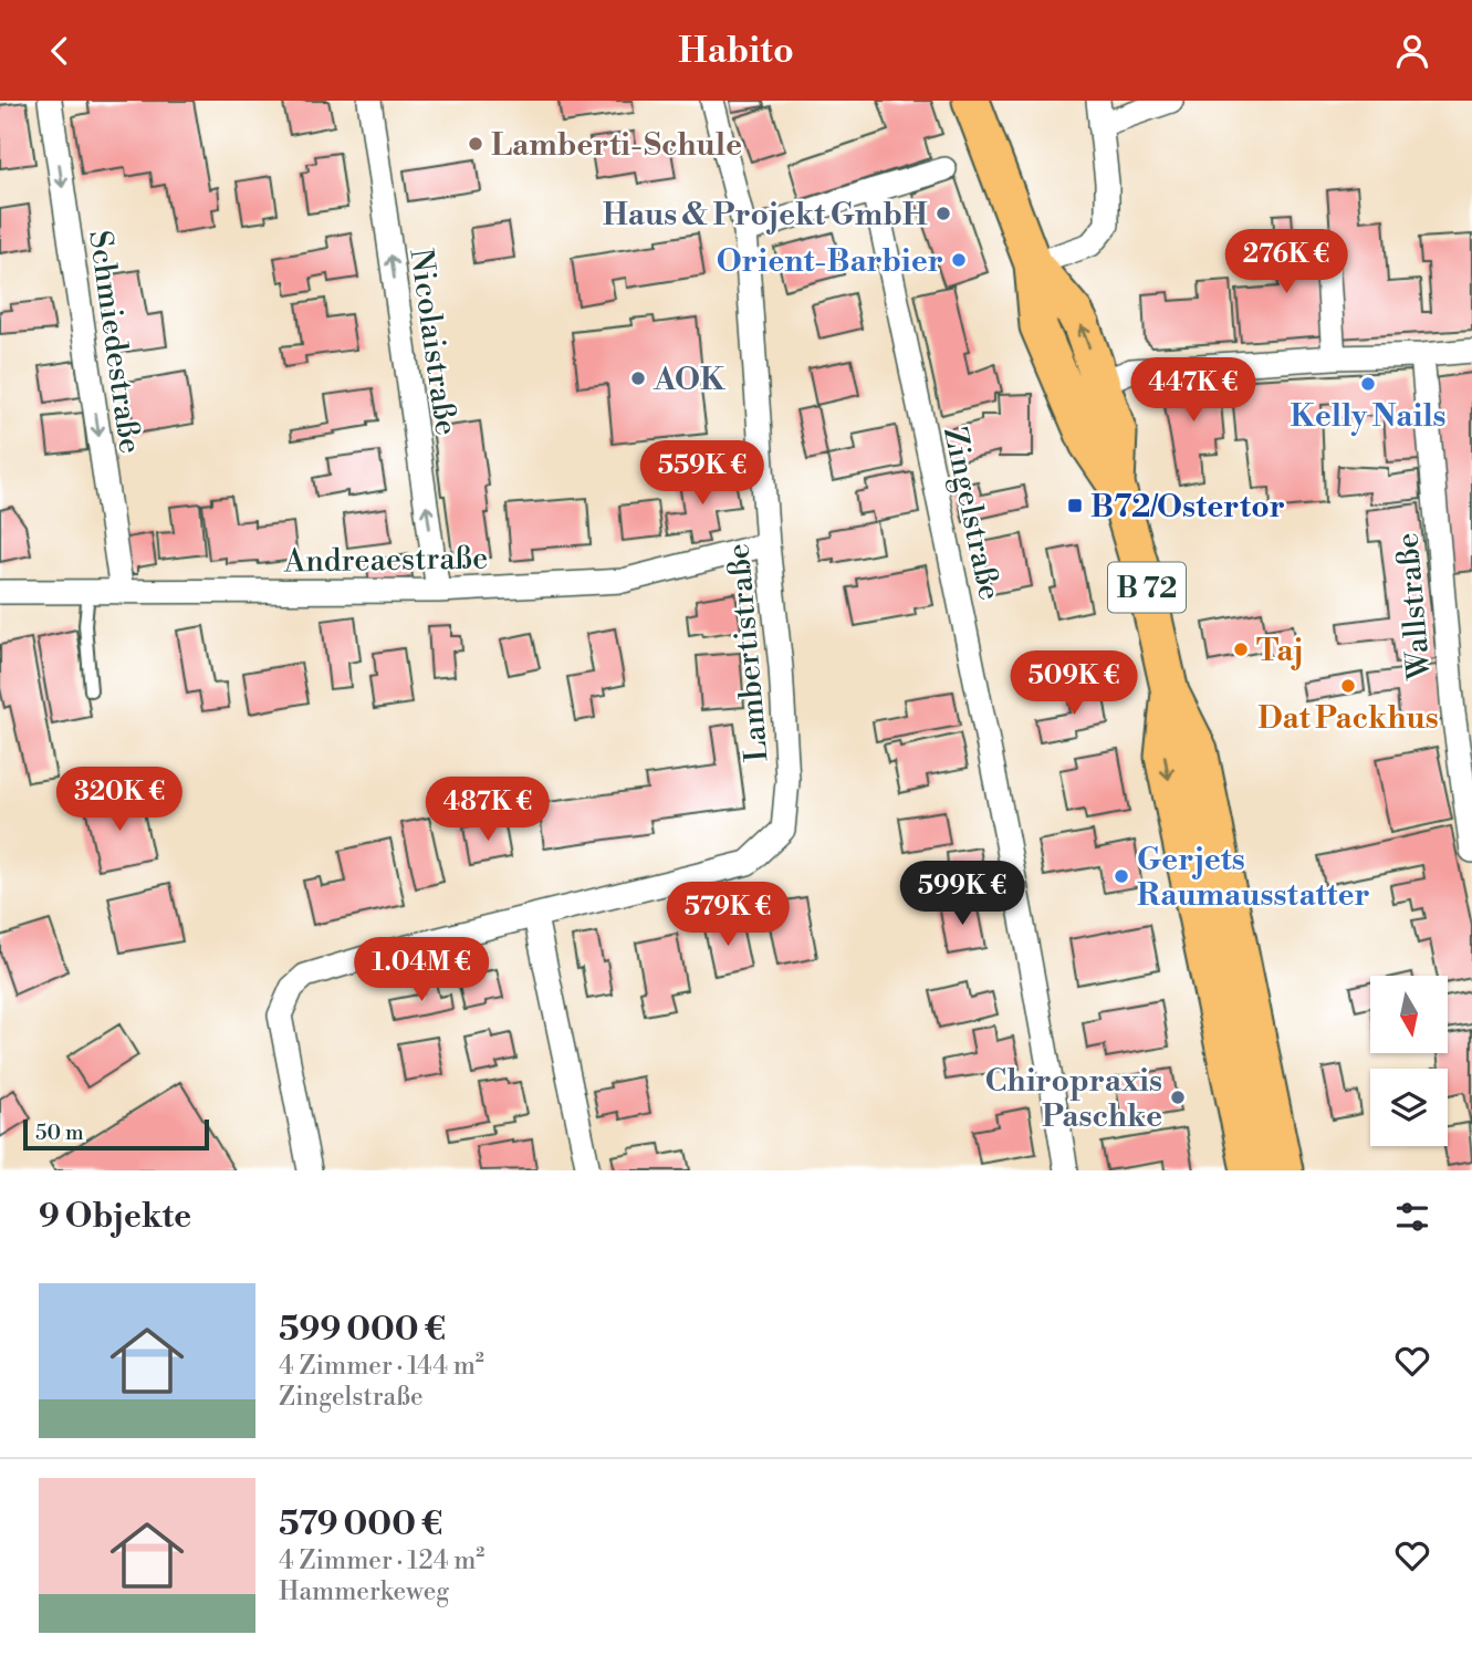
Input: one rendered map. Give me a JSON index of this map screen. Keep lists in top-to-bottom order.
{
  "streets": {
    "main road": ["B 72"],
    "street": [
      "Schmiedestraße",
      "Nicolaistraße",
      "Zingelstraße",
      "Andreaestraße",
      "Wallstraße",
      "Lambertistraße"
    ]
  },
  "crossings": [
    ["Schmiedestraße", "Andreaestraße"],
    ["Nicolaistraße", "Andreaestraße"],
    ["Andreaestraße", "Lambertistraße"]
  ],
  "one_way": ["Schmiedestraße", "Nicolaistraße"],
  "places": {
    "other": [
      "Lamberti-Schule",
      "Haus & Projekt GmbH",
      "Orient-Barbier",
      "AOK",
      "Kelly Nails",
      "Taj",
      "Dat Packhus",
      "Gerjets Raumausstatter",
      "Chiropraxis Paschke"
    ],
    "transit": ["B72/Ostertor"]
  },
  "scale_bar": "50 m",
  "north": "bottom",
  "page": {
    "header": "Habito",
    "price": [
      "276K €",
      "447K €",
      "559K €",
      "509K €",
      "320K €",
      "487K €",
      "599K €",
      "579K €",
      "1.04M €"
    ],
    "scale": "50 m",
    "heading": "9 Objekte",
    "list": [
      {
        "name": "599 000 €",
        "note": "4 Zimmer · 144 m² · Zingelstraße"
      },
      {
        "name": "579 000 €",
        "note": "4 Zimmer · 124 m² · Hammerkeweg"
      }
    ]
  }
}
